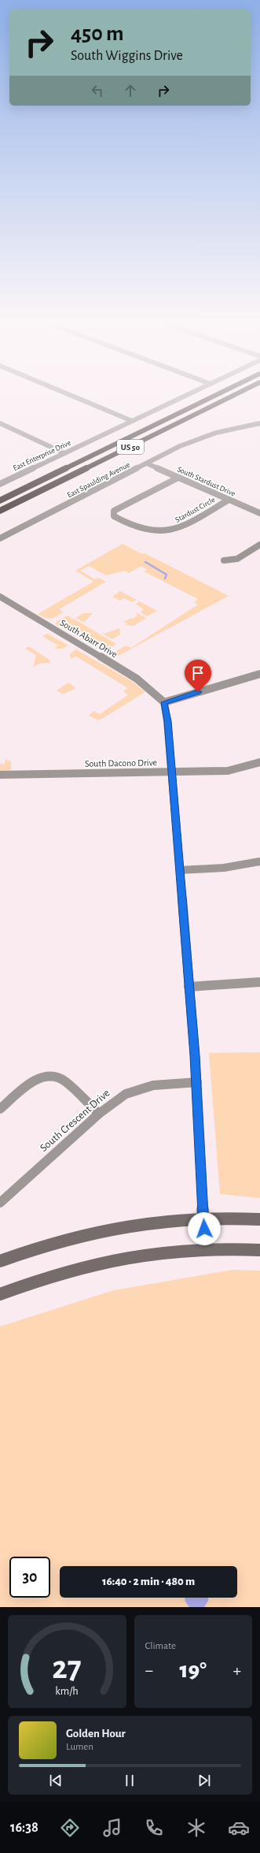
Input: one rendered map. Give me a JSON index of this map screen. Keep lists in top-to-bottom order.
{
  "streets": {
    "highway": ["US 50"],
    "street": [
      "East Enterprise Drive",
      "East Spaulding Avenue",
      "South Stardust Drive",
      "Stardust Circle",
      "South Abarr Drive",
      "South Dacono Drive",
      "South Crescent Drive"
    ]
  },
  "crossings": [
    ["East Spaulding Avenue", "South Stardust Drive"],
    ["South Stardust Drive", "Stardust Circle"]
  ],
  "page": {
    "turn": ["450 m", "South Wiggins Drive"],
    "limit": "30",
    "trip": "16:40 · 2 min · 480 m",
    "tile": "Climate",
    "heat": ["−", "19°", "+"],
    "song": ["Golden Hour", "Lumen"],
    "tabs": "16:38",
    "gauge": ["27", "km/h"]
  }
}
